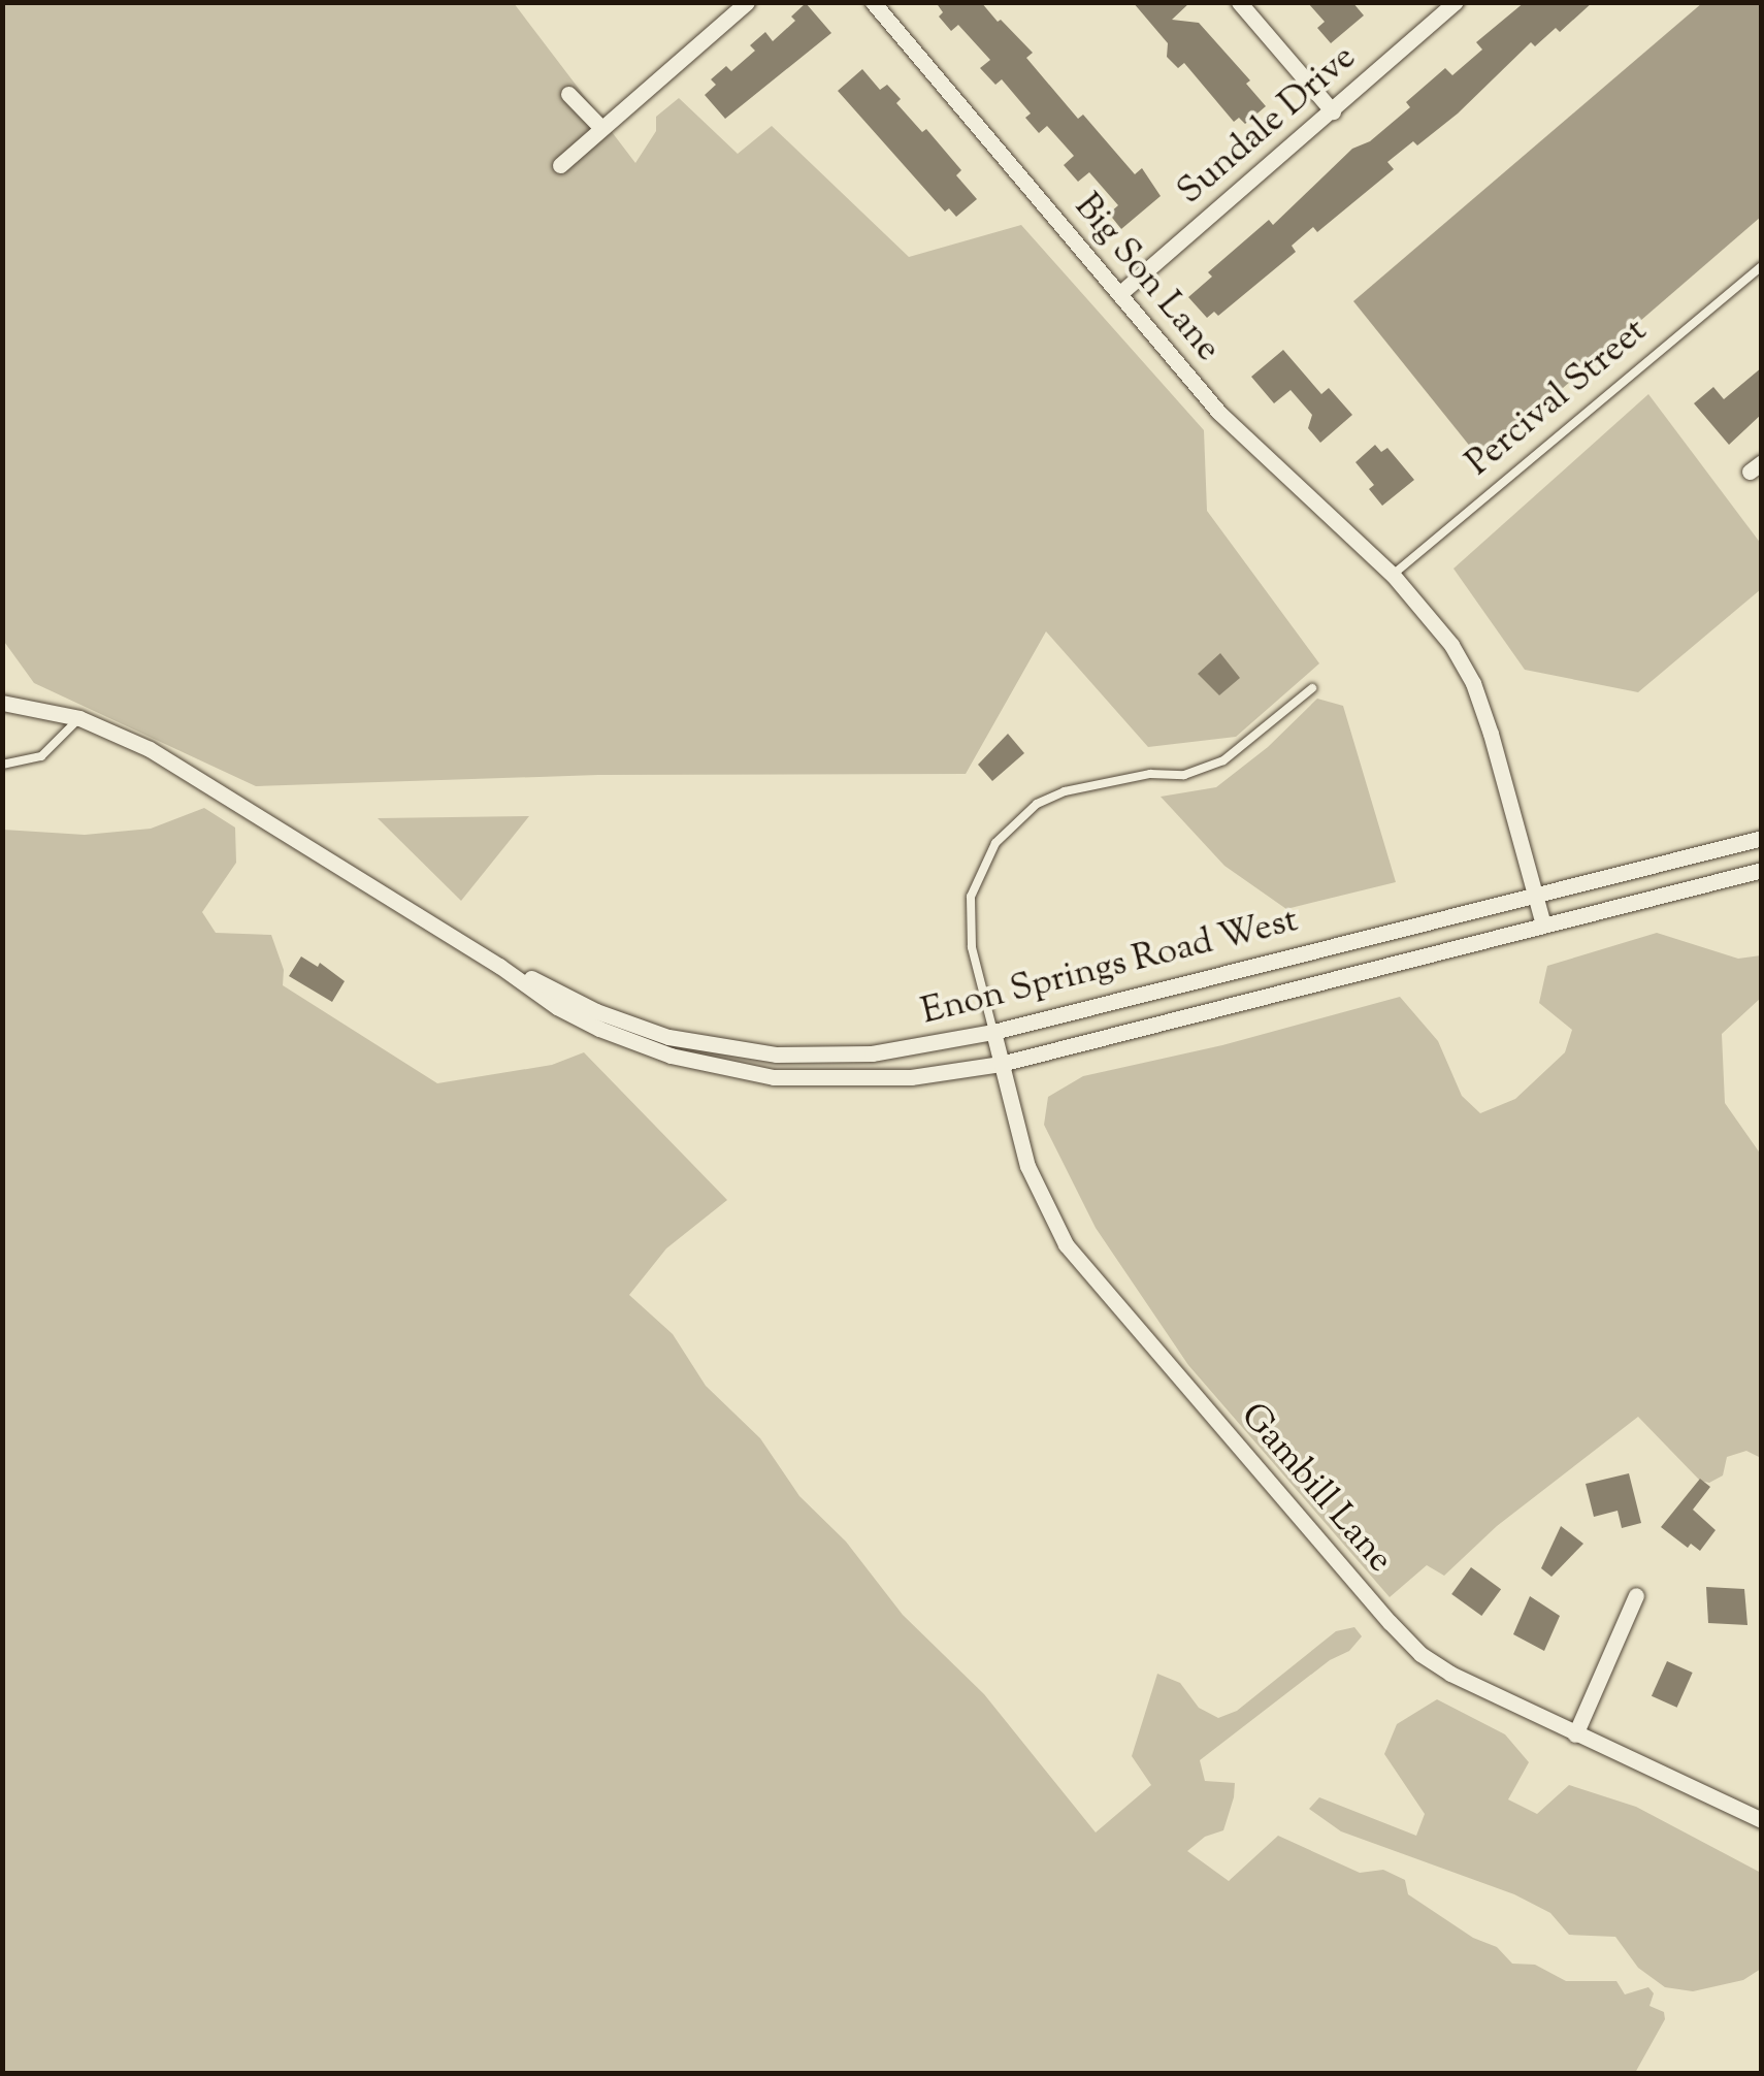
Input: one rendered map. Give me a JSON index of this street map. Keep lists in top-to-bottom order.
{
  "streets": {
    "street": [
      "Sundale Drive",
      "Big Son Lane",
      "Enon Springs Road West",
      "Gambill Lane"
    ],
    "lane": ["Percival Street"]
  },
  "crossings": [
    ["Sundale Drive", "Big Son Lane"],
    ["Big Son Lane", "Percival Street"],
    ["Big Son Lane", "Enon Springs Road West"],
    ["Enon Springs Road West", "Gambill Lane"]
  ]
}
